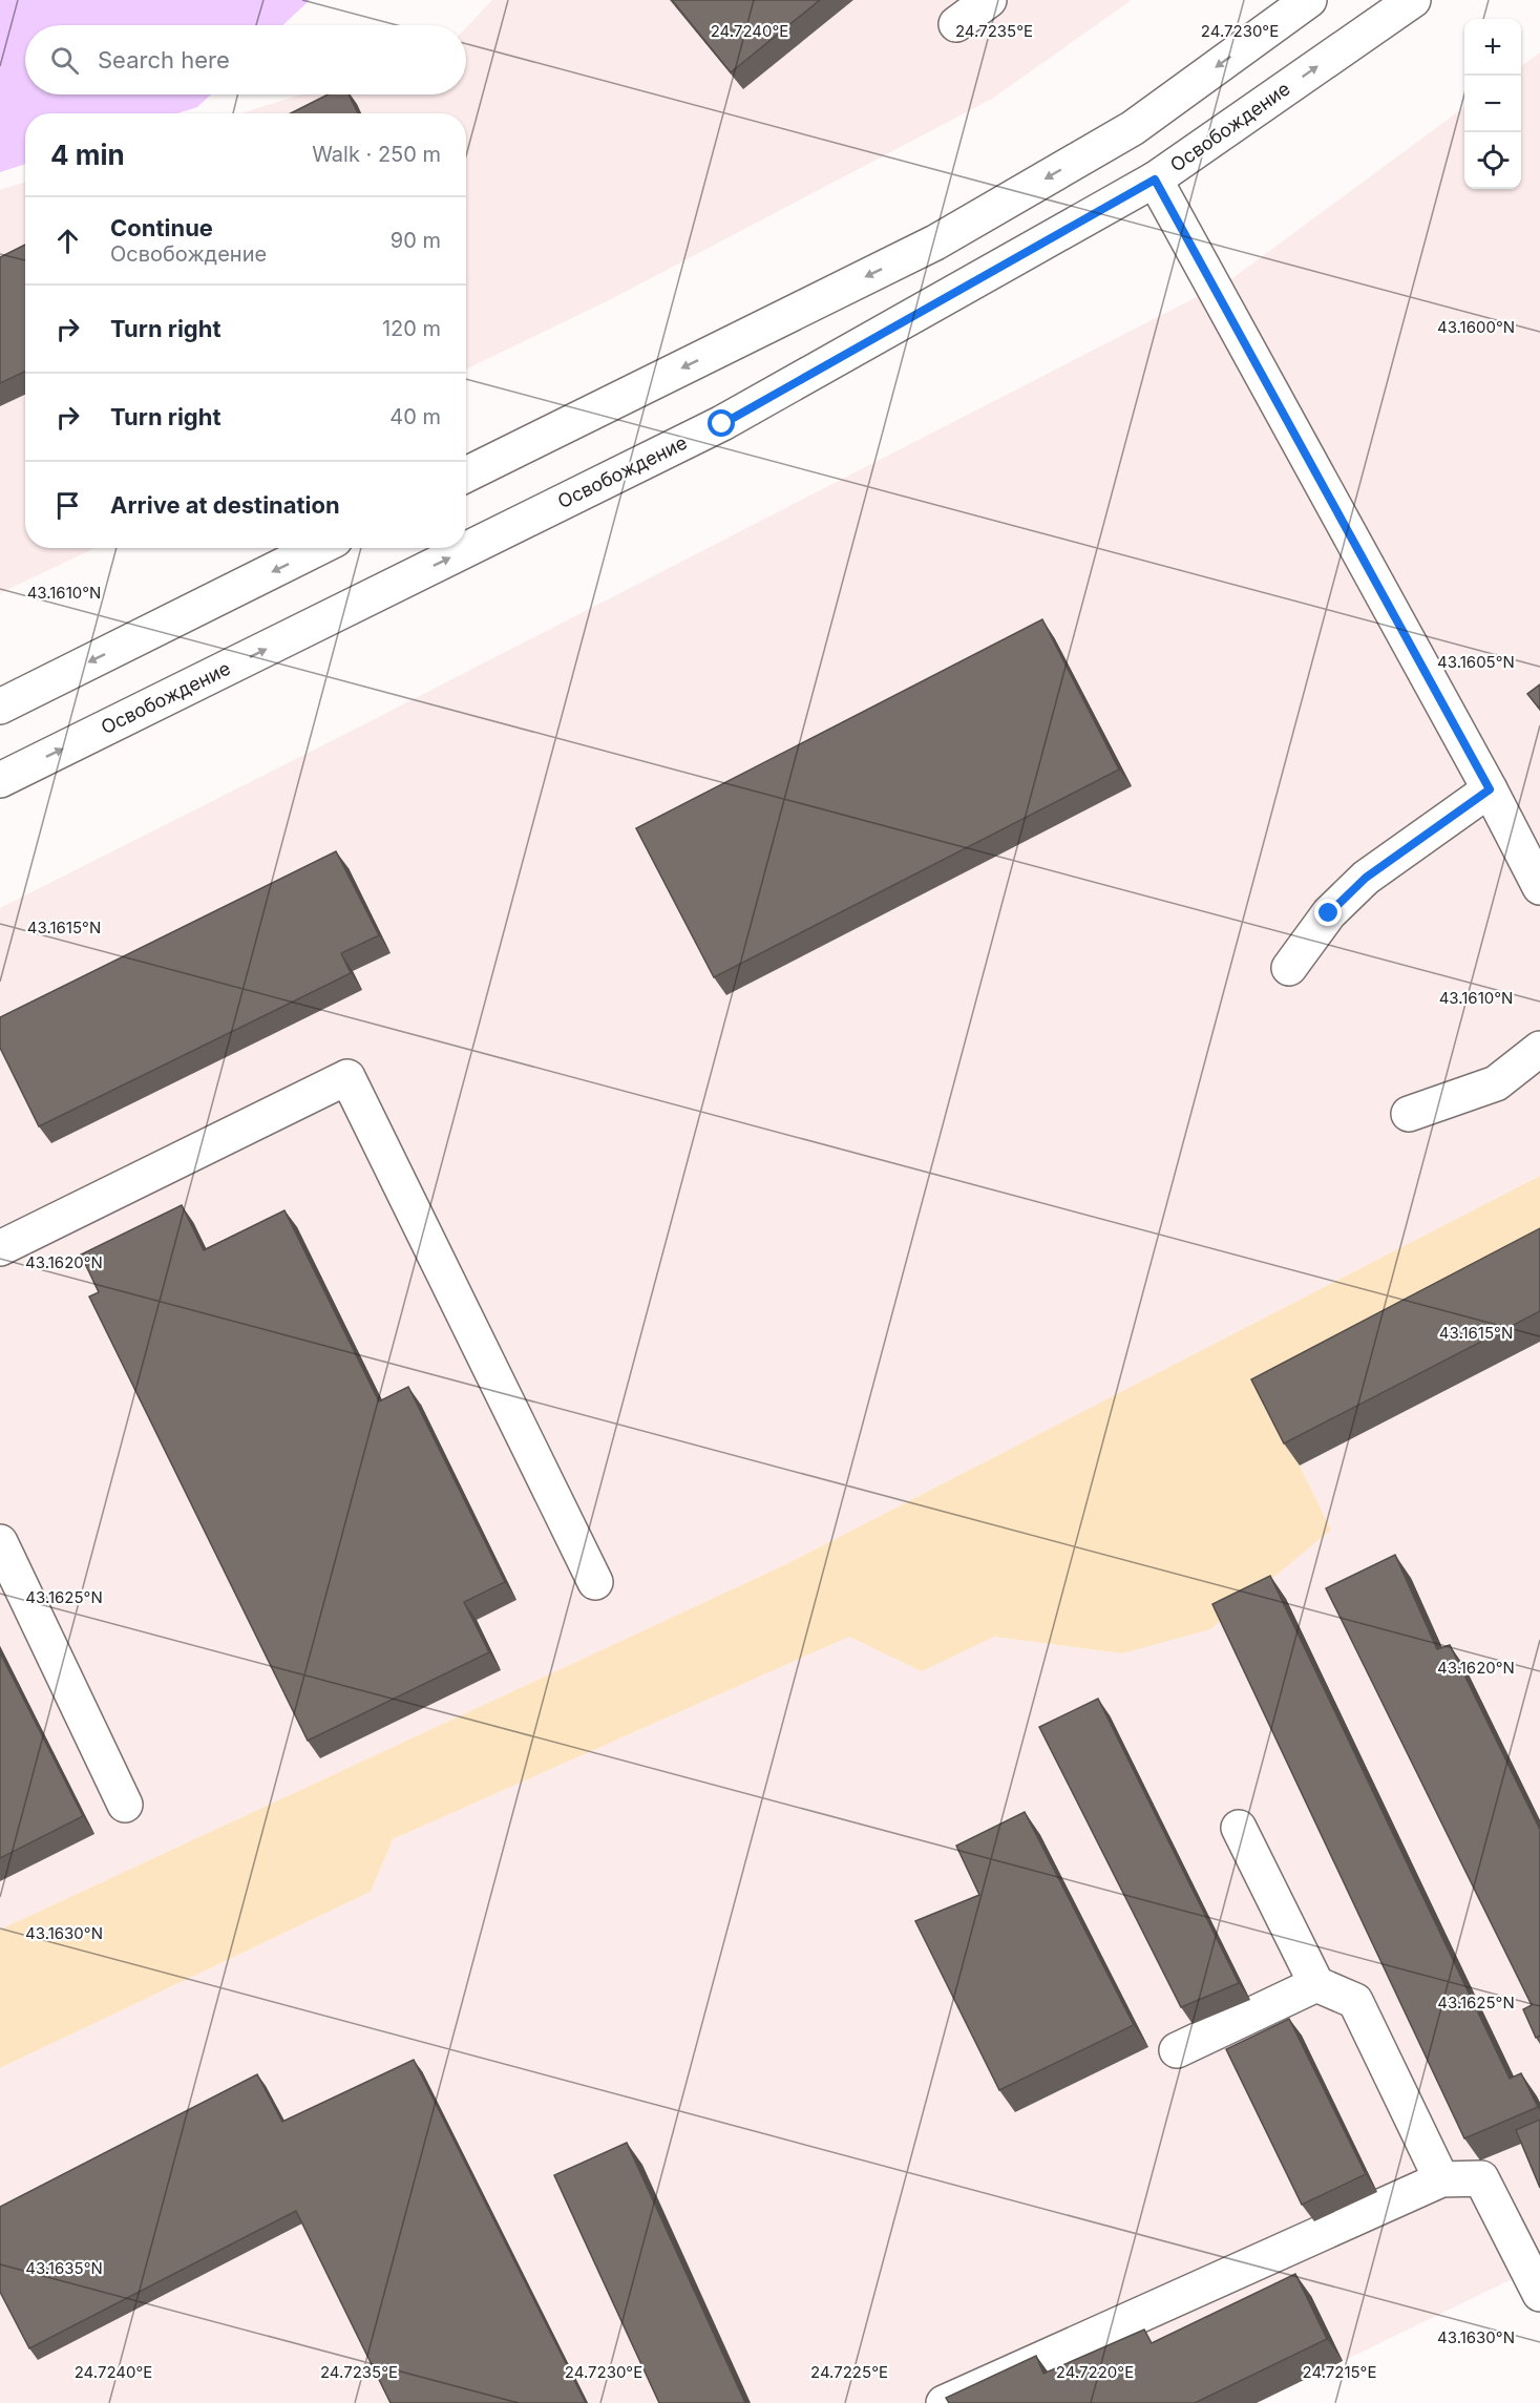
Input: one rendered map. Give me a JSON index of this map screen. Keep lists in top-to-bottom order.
{
  "streets": {
    "street": ["Освобождение"]
  },
  "page": {
    "map_buttons": ["+", "−"],
    "search": "Search here",
    "heading": ["4 min", "Walk · 250 m"],
    "list": [
      ["Continue", "Освобождение", "90 m"],
      ["Turn right", "120 m"],
      ["Turn right", "40 m"],
      "Arrive at destination"
    ]
  },
  "coordinates": [
    "24.7240°E",
    "24.7235°E",
    "24.7230°E",
    "43.1600°N",
    "43.1610°N",
    "43.1605°N",
    "43.1615°N",
    "43.1620°N",
    "43.1625°N",
    "43.1630°N",
    "43.1635°N",
    "24.7225°E",
    "24.7220°E",
    "24.7215°E"
  ]
}
